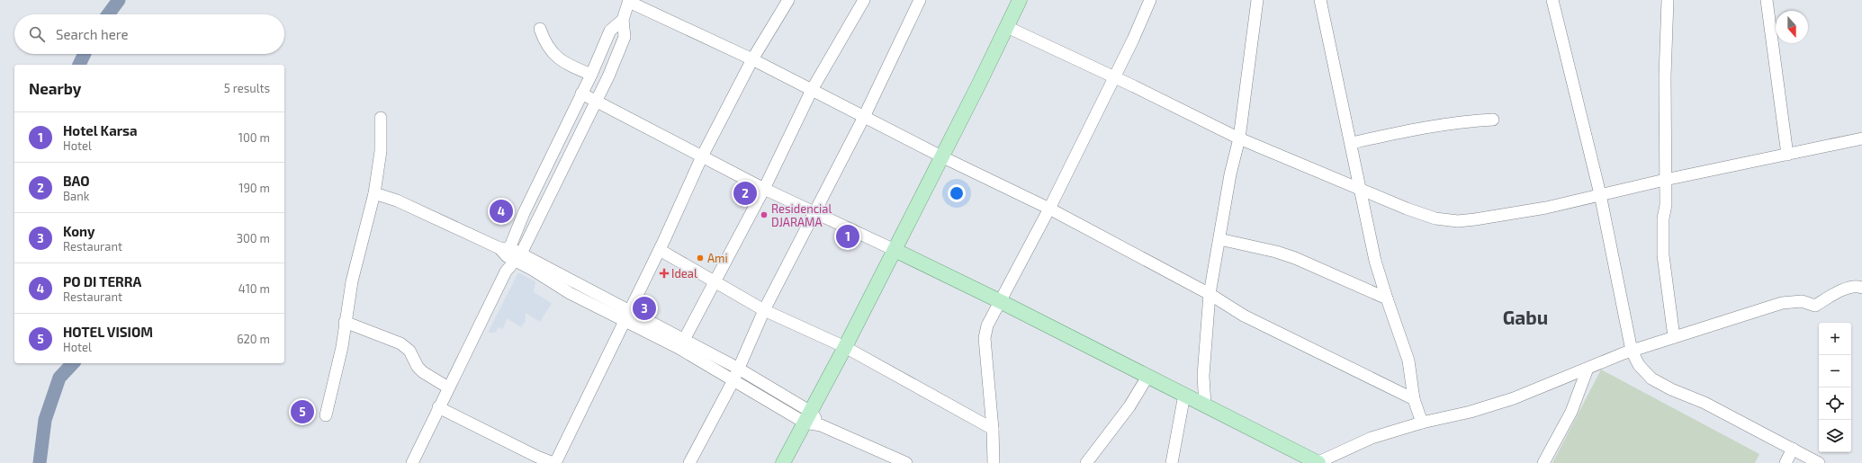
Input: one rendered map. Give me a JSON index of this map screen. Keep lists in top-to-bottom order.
{
  "districts": ["Gabu"],
  "places": {
    "other": ["Residencial DJARAMA", "Ami"],
    "health": ["Ideal"]
  },
  "north": "bottom",
  "page": {
    "search": "Search here",
    "heading": ["Nearby", "5 results"],
    "list": [
      {
        "mark": "1",
        "name": "Hotel Karsa",
        "note": "Hotel",
        "value": "100 m"
      },
      {
        "mark": "2",
        "name": "BAO",
        "note": "Bank",
        "value": "190 m"
      },
      {
        "mark": "3",
        "name": "Kony",
        "note": "Restaurant",
        "value": "300 m"
      },
      {
        "mark": "4",
        "name": "PO DI TERRA",
        "note": "Restaurant",
        "value": "410 m"
      },
      {
        "mark": "5",
        "name": "HOTEL VISIOM",
        "note": "Hotel",
        "value": "620 m"
      }
    ],
    "pins": [
      "2",
      "4",
      "1",
      "3",
      "5"
    ],
    "map_buttons": ["+", "−"]
  }
}
